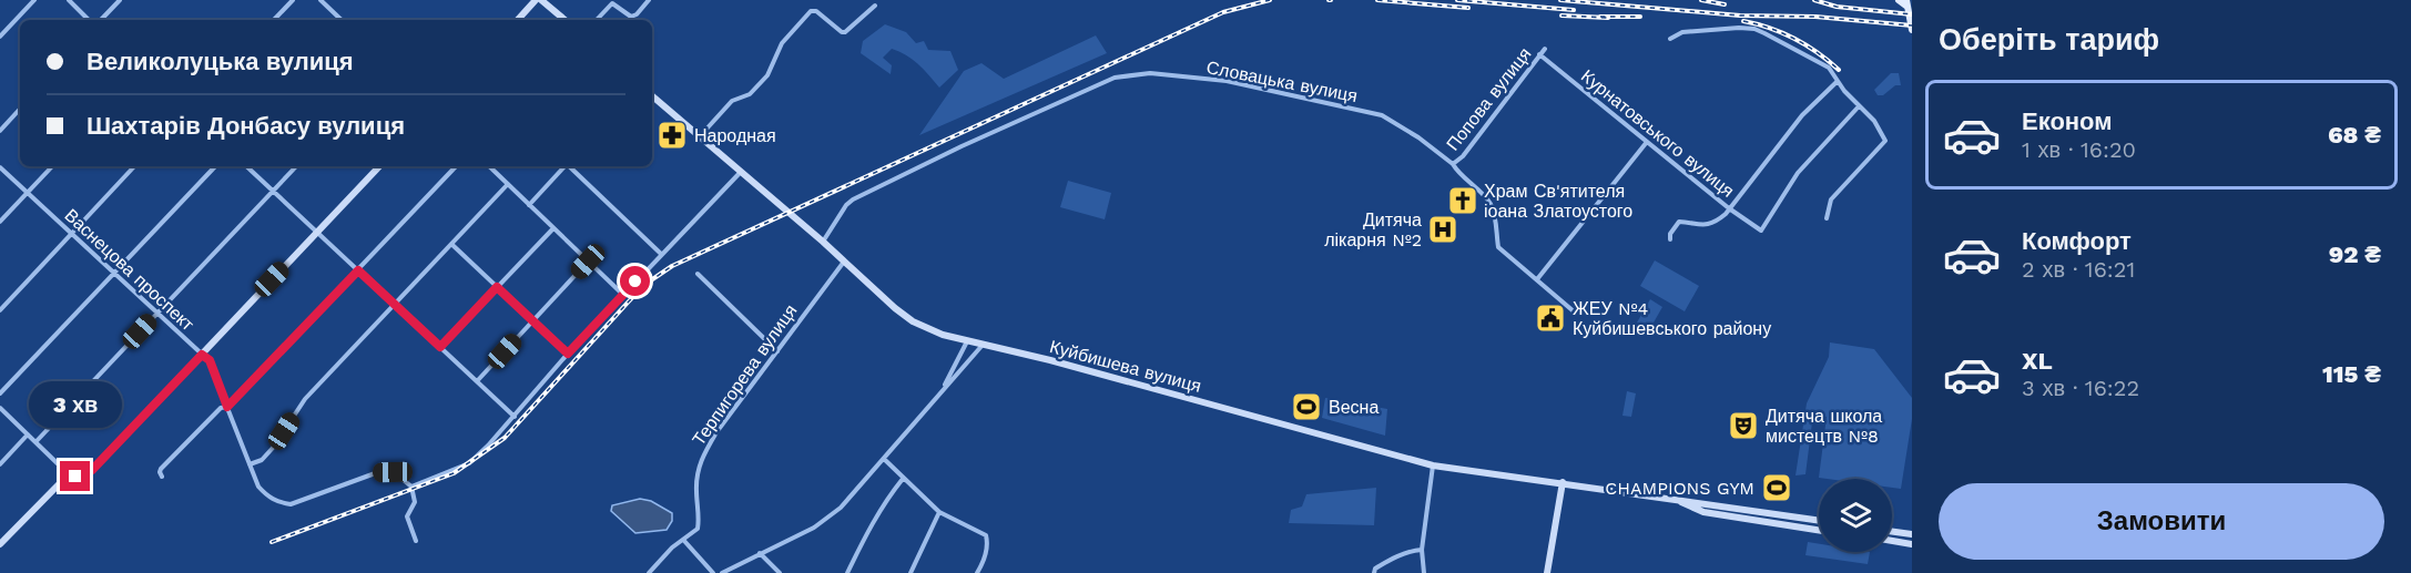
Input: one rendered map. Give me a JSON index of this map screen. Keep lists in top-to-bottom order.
{
  "streets": {
    "main road": ["Куйбишева вулиця"],
    "street": [
      "Словацька вулиця",
      "Попова вулиця",
      "Курнатовського вулиця",
      "Васнецова проспект",
      "Терпигорева вулиця"
    ]
  },
  "crossings": [
    ["Словацька вулиця", "Попова вулиця"],
    ["Словацька вулиця", "Куйбишева вулиця"],
    ["Попова вулиця", "Курнатовського вулиця"],
    ["Куйбишева вулиця", "Терпигорева вулиця"]
  ],
  "places": {
    "pharmacy": ["Народная"],
    "church": ["Храм Св'ятителя іоана Златоустого"],
    "hospital": ["Дитяча лікарня №2"],
    "public building": ["ЖЕУ №4 Куйбишевського району"],
    "sports": ["Весна", "CHAMPIONS GYM"],
    "theatre": ["Дитяча школа мистецтв №8"]
  },
  "page": {
    "heading": "Оберіть тариф",
    "banner": ["Великолуцька вулиця", "Шахтарів Донбасу вулиця"],
    "list": [
      {
        "name": "Економ",
        "note": "1 хв · 16:20",
        "value": "68 ₴"
      },
      {
        "name": "Комфорт",
        "note": "2 хв · 16:21",
        "value": "92 ₴"
      },
      {
        "name": "XL",
        "note": "3 хв · 16:22",
        "value": "115 ₴"
      }
    ],
    "bubble": "3 хв",
    "buttons": "Замовити"
  }
}
